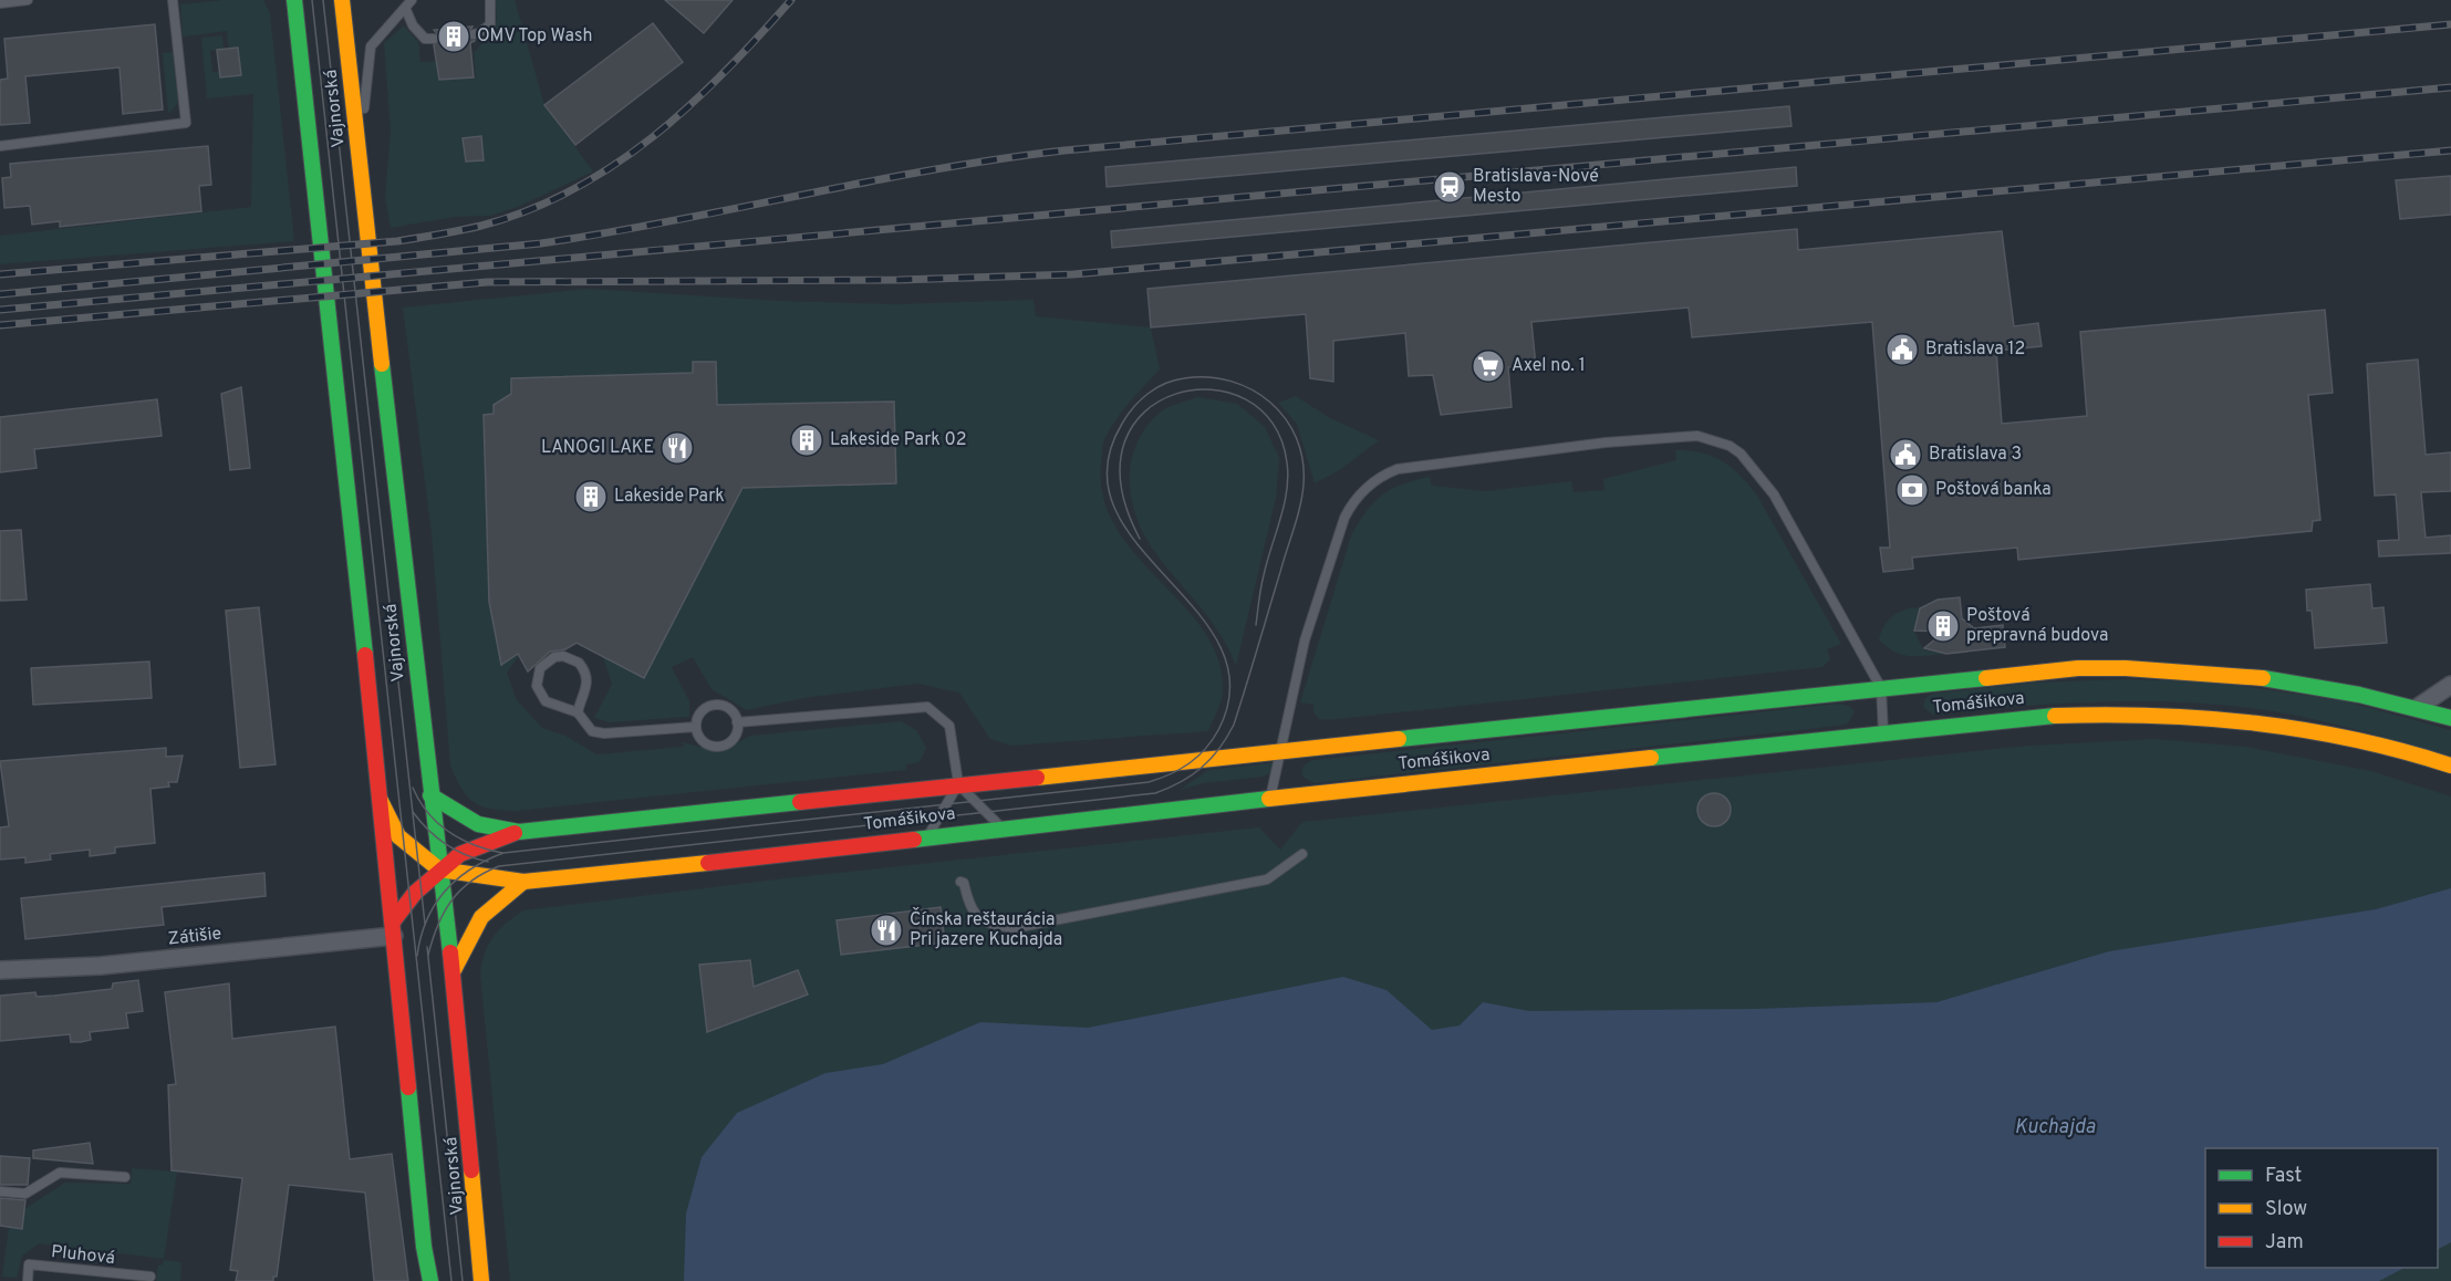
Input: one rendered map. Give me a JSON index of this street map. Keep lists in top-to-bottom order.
{
  "streets": {
    "main road": ["Vajnorská", "Tomášikova"],
    "street": ["Zátišie"],
    "lane": ["Pluhová"]
  },
  "crossings": [
    ["Vajnorská", "Tomášikova"],
    ["Vajnorská", "Zátišie"],
    ["Tomášikova", "Zátišie"]
  ],
  "water": ["Kuchajda"],
  "places": {
    "building": [
      "OMV Top Wash",
      "Lakeside Park 02",
      "Lakeside Park",
      "Poštová prepravná budova"
    ],
    "station": ["Bratislava-Nové Mesto"],
    "public building": ["Bratislava 12", "Bratislava 3"],
    "supermarket": ["Axel no. 1"],
    "restaurant": ["LANOGI LAKE", "Čínska reštaurácia Pri jazere Kuchajda"],
    "bank": ["Poštová banka"]
  },
  "legend": ["Fast", "Slow", "Jam"]
}
